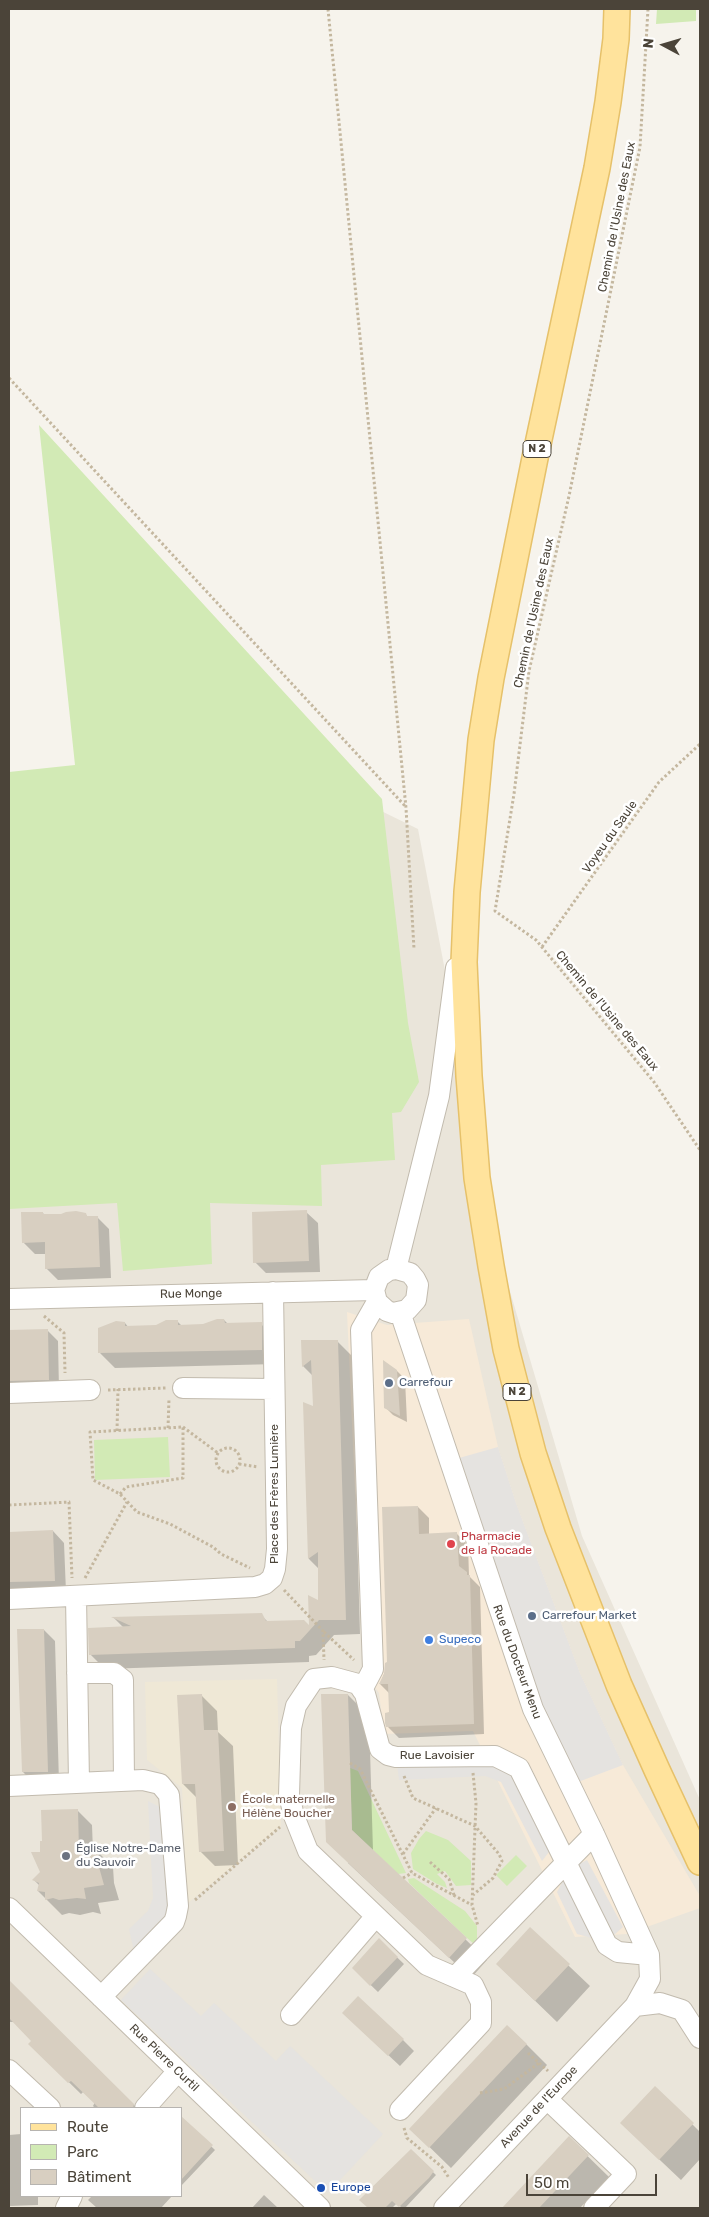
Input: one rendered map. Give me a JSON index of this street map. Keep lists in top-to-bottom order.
{
  "streets": {
    "main road": ["N 2"],
    "street": [
      "Rue Monge",
      "Place des Frères Lumière",
      "Rue du Docteur Menu",
      "Rue Lavoisier",
      "Rue Pierre Curtil",
      "Avenue de l'Europe"
    ],
    "path": ["Chemin de l'Usine des Eaux", "Voyeu du Saule"]
  },
  "crossings": [
    ["Chemin de l'Usine des Eaux", "Voyeu du Saule"],
    ["Rue Monge", "Place des Frères Lumière"],
    ["Rue Monge", "Rue du Docteur Menu"],
    ["Rue du Docteur Menu", "Rue Lavoisier"],
    ["Rue du Docteur Menu", "Avenue de l'Europe"]
  ],
  "places": [
    "Carrefour",
    "Pharmacie de la Rocade",
    "Carrefour Market",
    "Supeco",
    "École maternelle Hélène Boucher",
    "Église Notre-Dame du Sauvoir",
    "Europe"
  ],
  "legend": ["Route", "Parc", "Bâtiment"],
  "scale_bar": "50 m",
  "north": "left"
}
